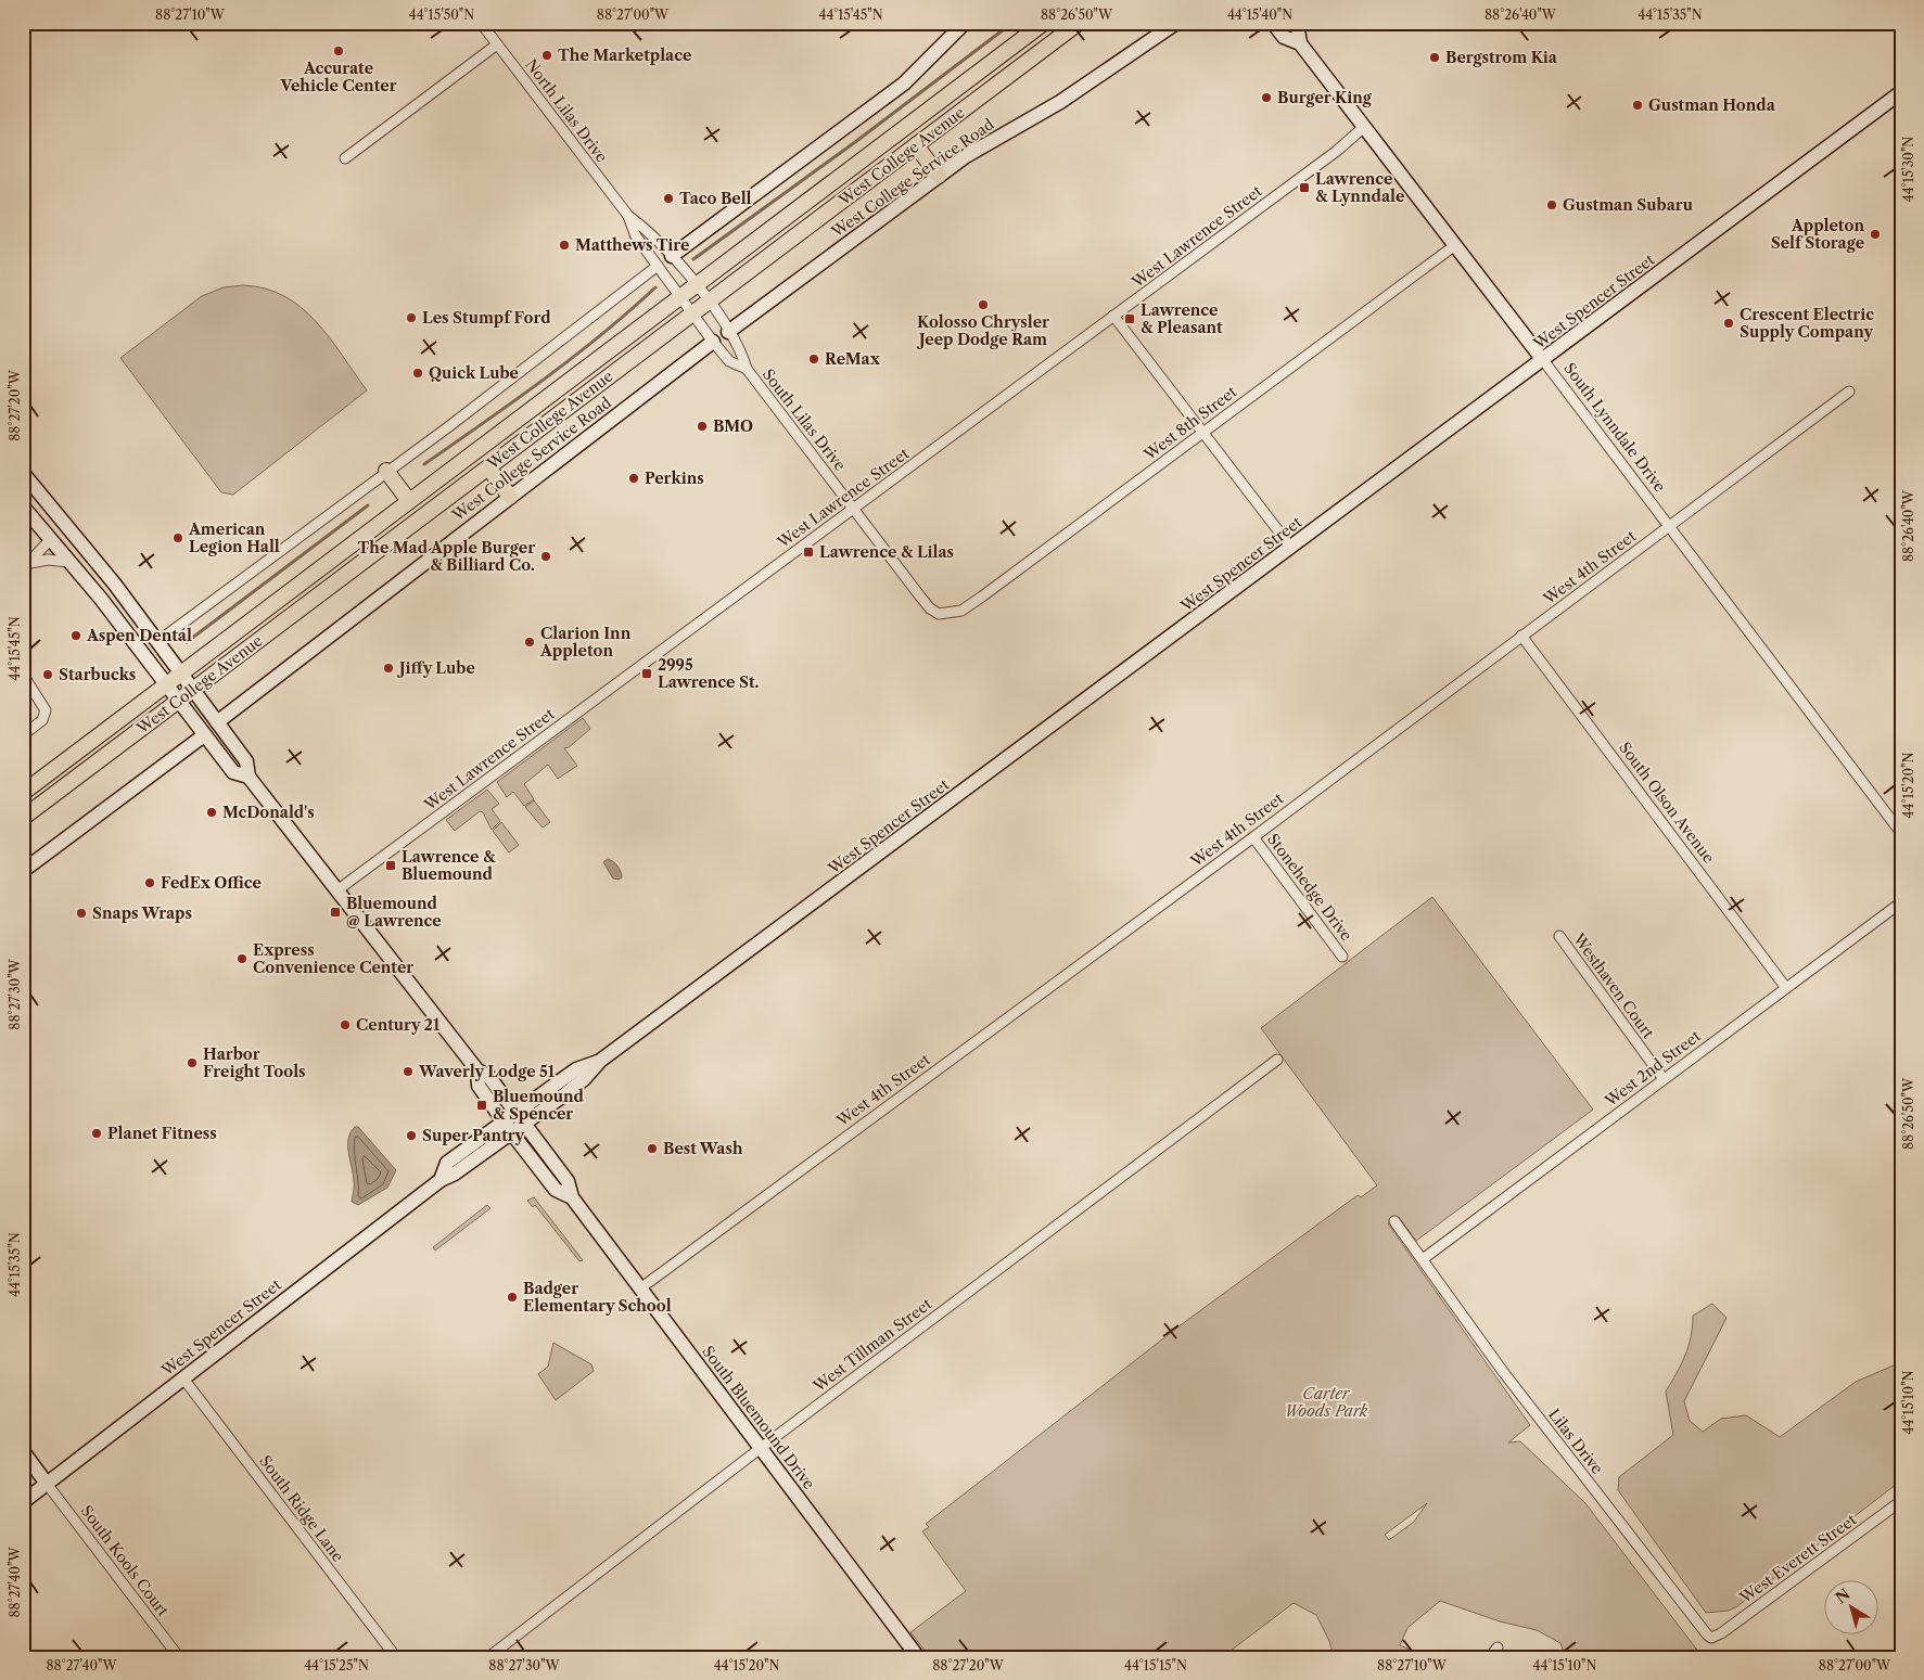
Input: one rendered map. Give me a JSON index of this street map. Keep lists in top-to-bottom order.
{
  "streets": {
    "main road": ["West College Avenue"],
    "street": [
      "North Lilas Drive",
      "West College Service Road",
      "West Lawrence Street",
      "West Spencer Street",
      "South Lilas Drive",
      "West 8th Street",
      "South Lynndale Drive",
      "West 4th Street",
      "South Olson Avenue",
      "Stonehedge Drive",
      "Westhaven Court",
      "West 2nd Street",
      "West Tillman Street",
      "South Bluemound Drive",
      "Lilas Drive",
      "South Ridge Lane",
      "West Everett Street",
      "South Kools Court"
    ]
  },
  "crossings": [
    ["North Lilas Drive", "West College Avenue"],
    ["North Lilas Drive", "South Lilas Drive"],
    ["West College Avenue", "South Lilas Drive"],
    ["West College Avenue", "South Bluemound Drive"],
    ["West College Service Road", "South Lilas Drive"],
    ["West College Service Road", "South Bluemound Drive"],
    ["West Lawrence Street", "South Lilas Drive"],
    ["West Lawrence Street", "South Lynndale Drive"],
    ["West Lawrence Street", "South Bluemound Drive"],
    ["West Spencer Street", "South Lynndale Drive"],
    ["West Spencer Street", "South Bluemound Drive"],
    ["West Spencer Street", "South Ridge Lane"],
    ["West Spencer Street", "South Kools Court"],
    ["South Lilas Drive", "West 8th Street"],
    ["West 8th Street", "South Lynndale Drive"],
    ["South Lynndale Drive", "West 4th Street"],
    ["West 4th Street", "South Olson Avenue"],
    ["West 4th Street", "Stonehedge Drive"],
    ["West 4th Street", "South Bluemound Drive"],
    ["South Olson Avenue", "West 2nd Street"],
    ["Westhaven Court", "West 2nd Street"],
    ["West 2nd Street", "Lilas Drive"],
    ["West Tillman Street", "South Bluemound Drive"],
    ["Lilas Drive", "West Everett Street"]
  ],
  "parks": ["Carter Woods Park"],
  "places": {
    "other": [
      "Accurate Vehicle Center",
      "The Marketplace",
      "Bergstrom Kia",
      "Burger King",
      "Gustman Honda",
      "Taco Bell",
      "Gustman Subaru",
      "Appleton Self Storage",
      "Matthews Tire",
      "Kolosso Chrysler Jeep Dodge Ram",
      "Les Stumpf Ford",
      "Crescent Electric Supply Company",
      "ReMax",
      "Quick Lube",
      "BMO",
      "Perkins",
      "American Legion Hall",
      "The Mad Apple Burger & Billiard Co.",
      "Aspen Dental",
      "Clarion Inn Appleton",
      "Jiffy Lube",
      "Starbucks",
      "McDonald's",
      "FedEx Office",
      "Snaps Wraps",
      "Express Convenience Center",
      "Century 21",
      "Harbor Freight Tools",
      "Waverly Lodge 51",
      "Planet Fitness",
      "Super Pantry",
      "Best Wash",
      "Badger Elementary School"
    ],
    "transit": [
      "Lawrence & Lynndale",
      "Lawrence & Pleasant",
      "Lawrence & Lilas",
      "2995 Lawrence St.",
      "Lawrence & Bluemound",
      "Bluemound @ Lawrence",
      "Bluemound & Spencer"
    ]
  },
  "north": "top left",
  "coordinates": [
    "88°27'10\"W",
    "44°15'50\"N",
    "88°27'00\"W",
    "44°15'45\"N",
    "88°26'50\"W",
    "44°15'40\"N",
    "88°26'40\"W",
    "44°15'35\"N",
    "44°15'30\"N",
    "88°27'20\"W",
    "44°15'20\"N",
    "88°27'30\"W",
    "44°15'10\"N",
    "88°27'40\"W",
    "44°15'25\"N",
    "44°15'15\"N"
  ]
}
